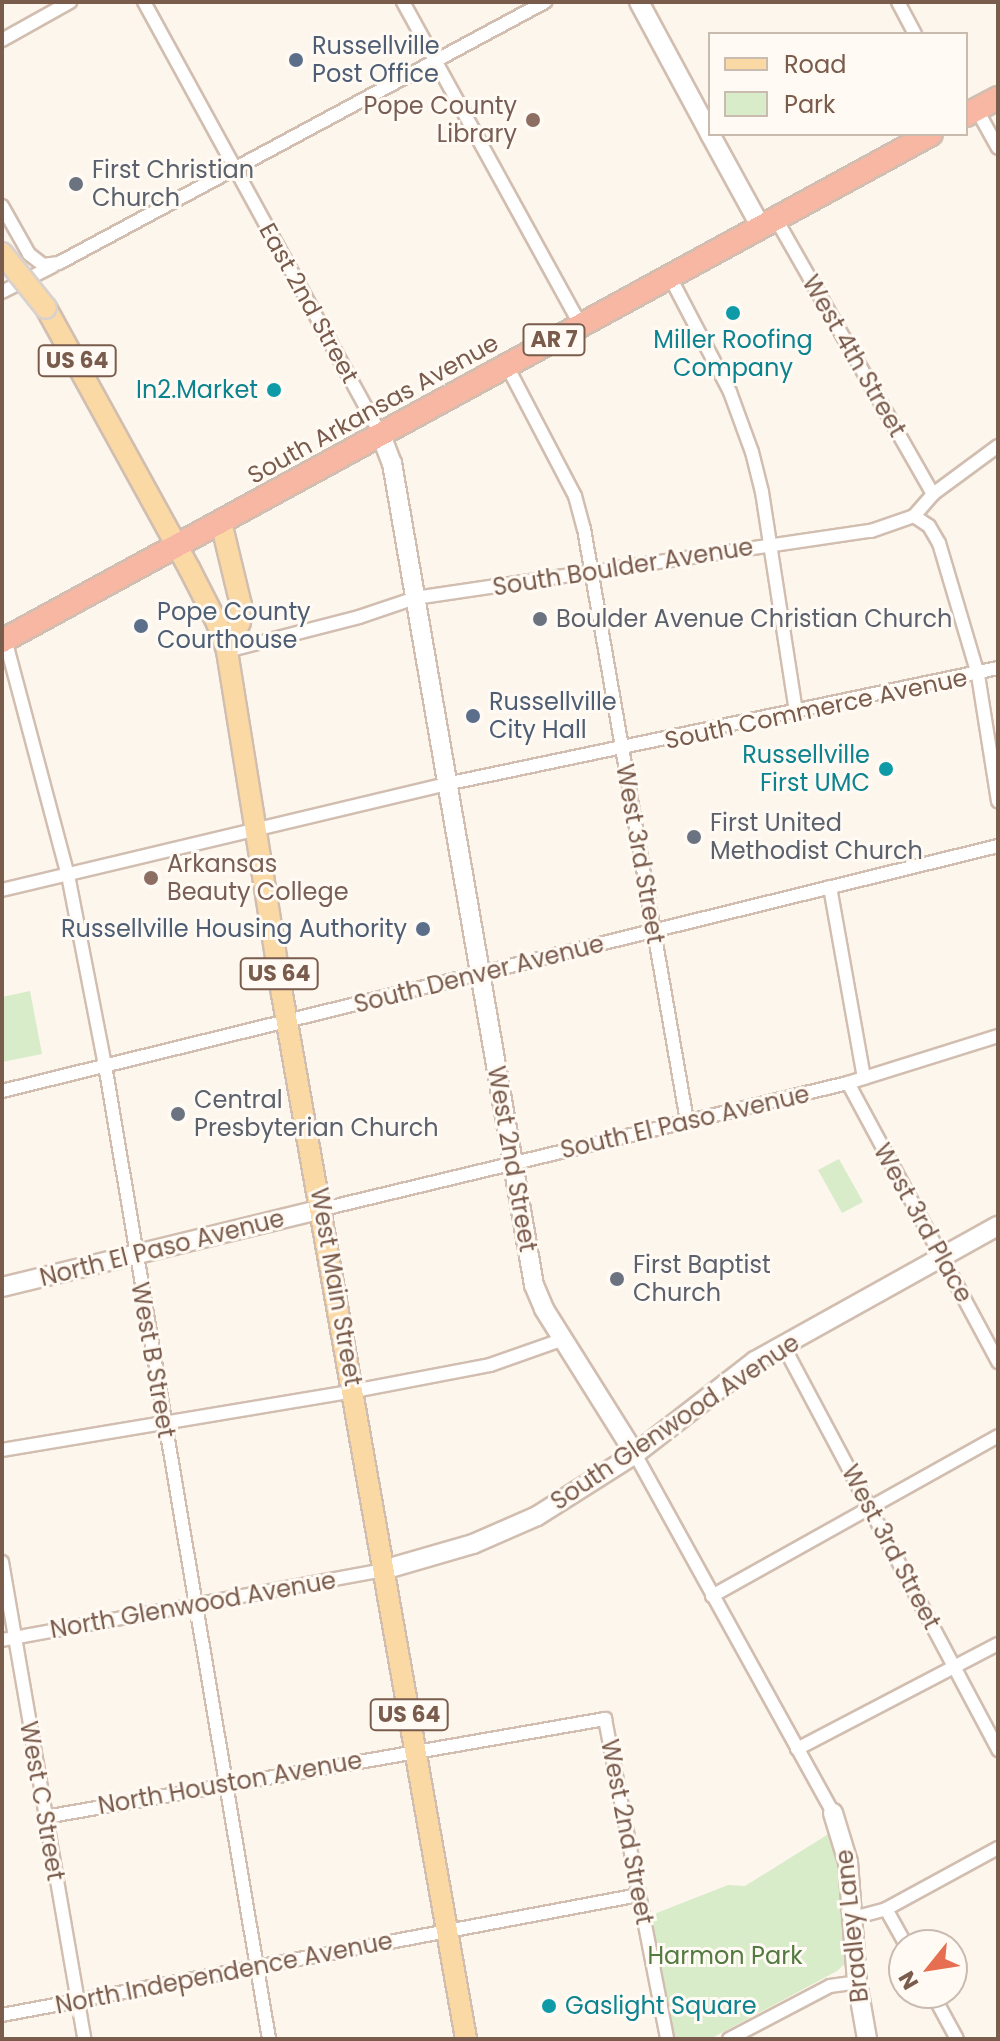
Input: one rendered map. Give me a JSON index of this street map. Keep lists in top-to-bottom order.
{
  "streets": {
    "highway": ["AR 7", "South Arkansas Avenue"],
    "main road": ["US 64", "West Main Street"],
    "street": [
      "East 2nd Street",
      "West 4th Street",
      "South Boulder Avenue",
      "South Commerce Avenue",
      "West 3rd Street",
      "South Denver Avenue",
      "South El Paso Avenue",
      "West 2nd Street",
      "West 3rd Place",
      "North El Paso Avenue",
      "West B Street",
      "South Glenwood Avenue",
      "North Glenwood Avenue",
      "North Houston Avenue",
      "West C Street",
      "Bradley Lane",
      "North Independence Avenue"
    ]
  },
  "crossings": [
    ["East 2nd Street", "South Arkansas Avenue"],
    ["East 2nd Street", "West 2nd Street"],
    ["AR 7", "US 64"],
    ["AR 7", "South Arkansas Avenue"],
    ["AR 7", "West Main Street"],
    ["AR 7", "West B Street"],
    ["West 4th Street", "South Arkansas Avenue"],
    ["West 4th Street", "South Boulder Avenue"],
    ["US 64", "South Arkansas Avenue"],
    ["US 64", "West Main Street"],
    ["South Arkansas Avenue", "West 3rd Street"],
    ["South Arkansas Avenue", "West 2nd Street"],
    ["South Arkansas Avenue", "West Main Street"],
    ["South Boulder Avenue", "West 3rd Street"],
    ["South Boulder Avenue", "West 2nd Street"],
    ["South Boulder Avenue", "West Main Street"],
    ["South Commerce Avenue", "West 3rd Street"],
    ["South Commerce Avenue", "West 2nd Street"],
    ["South Commerce Avenue", "West Main Street"],
    ["South Commerce Avenue", "West B Street"],
    ["West 3rd Street", "South Denver Avenue"],
    ["West 3rd Street", "South El Paso Avenue"],
    ["West 3rd Street", "South Glenwood Avenue"],
    ["South Denver Avenue", "West 2nd Street"],
    ["South Denver Avenue", "West Main Street"],
    ["South Denver Avenue", "West B Street"],
    ["South El Paso Avenue", "West 2nd Street"],
    ["South El Paso Avenue", "West 3rd Place"],
    ["South El Paso Avenue", "North El Paso Avenue"],
    ["South El Paso Avenue", "West Main Street"],
    ["West 2nd Street", "South Glenwood Avenue"],
    ["West 2nd Street", "North Houston Avenue"],
    ["West 2nd Street", "Bradley Lane"],
    ["West 2nd Street", "North Independence Avenue"],
    ["West 3rd Place", "South Glenwood Avenue"],
    ["North El Paso Avenue", "West Main Street"],
    ["North El Paso Avenue", "West B Street"],
    ["West Main Street", "South Glenwood Avenue"],
    ["West Main Street", "North Glenwood Avenue"],
    ["West Main Street", "North Houston Avenue"],
    ["West Main Street", "North Independence Avenue"],
    ["West B Street", "North Glenwood Avenue"],
    ["West B Street", "North Houston Avenue"],
    ["West B Street", "North Independence Avenue"],
    ["South Glenwood Avenue", "North Glenwood Avenue"],
    ["North Glenwood Avenue", "West C Street"],
    ["North Houston Avenue", "West C Street"],
    ["West C Street", "North Independence Avenue"]
  ],
  "parks": ["Harmon Park"],
  "places": [
    "Russellville Post Office",
    "Pope County Library",
    "First Christian Church",
    "Miller Roofing Company",
    "In2.Market",
    "Boulder Avenue Christian Church",
    "Pope County Courthouse",
    "Russellville City Hall",
    "Russellville First UMC",
    "First United Methodist Church",
    "Arkansas Beauty College",
    "Russellville Housing Authority",
    "Central Presbyterian Church",
    "First Baptist Church",
    "Gaslight Square"
  ],
  "legend": ["Road", "Park"],
  "north": "bottom left"
}
